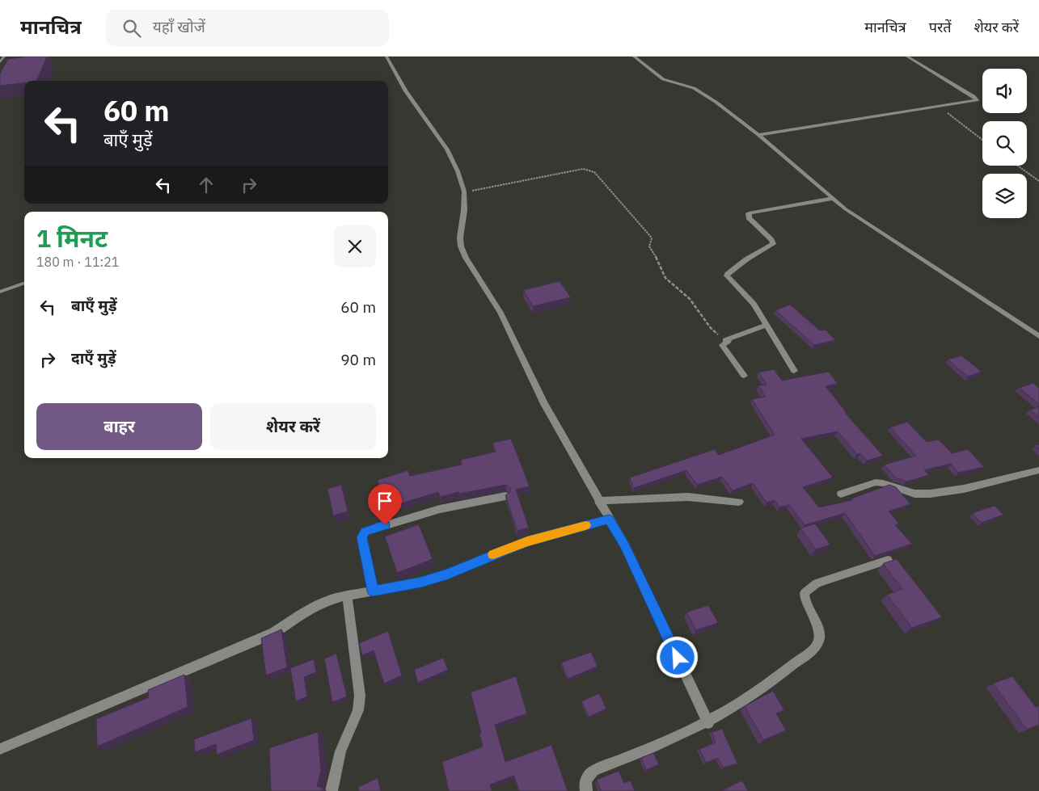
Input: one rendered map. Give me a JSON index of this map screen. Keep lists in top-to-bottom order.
{
  "page": {
    "header": "मानचित्र",
    "search": "यहाँ खोजें",
    "nav": ["मानचित्र", "परतें", "शेयर करें"],
    "turn": ["60 m", "बाएँ मुड़ें"],
    "heading": ["1 मिनट", "180 m · 11:21"],
    "list": [
      {
        "name": "बाएँ मुड़ें",
        "value": "60 m"
      },
      {
        "name": "दाएँ मुड़ें",
        "value": "90 m"
      }
    ],
    "buttons": ["बाहर", "शेयर करें"]
  }
}
